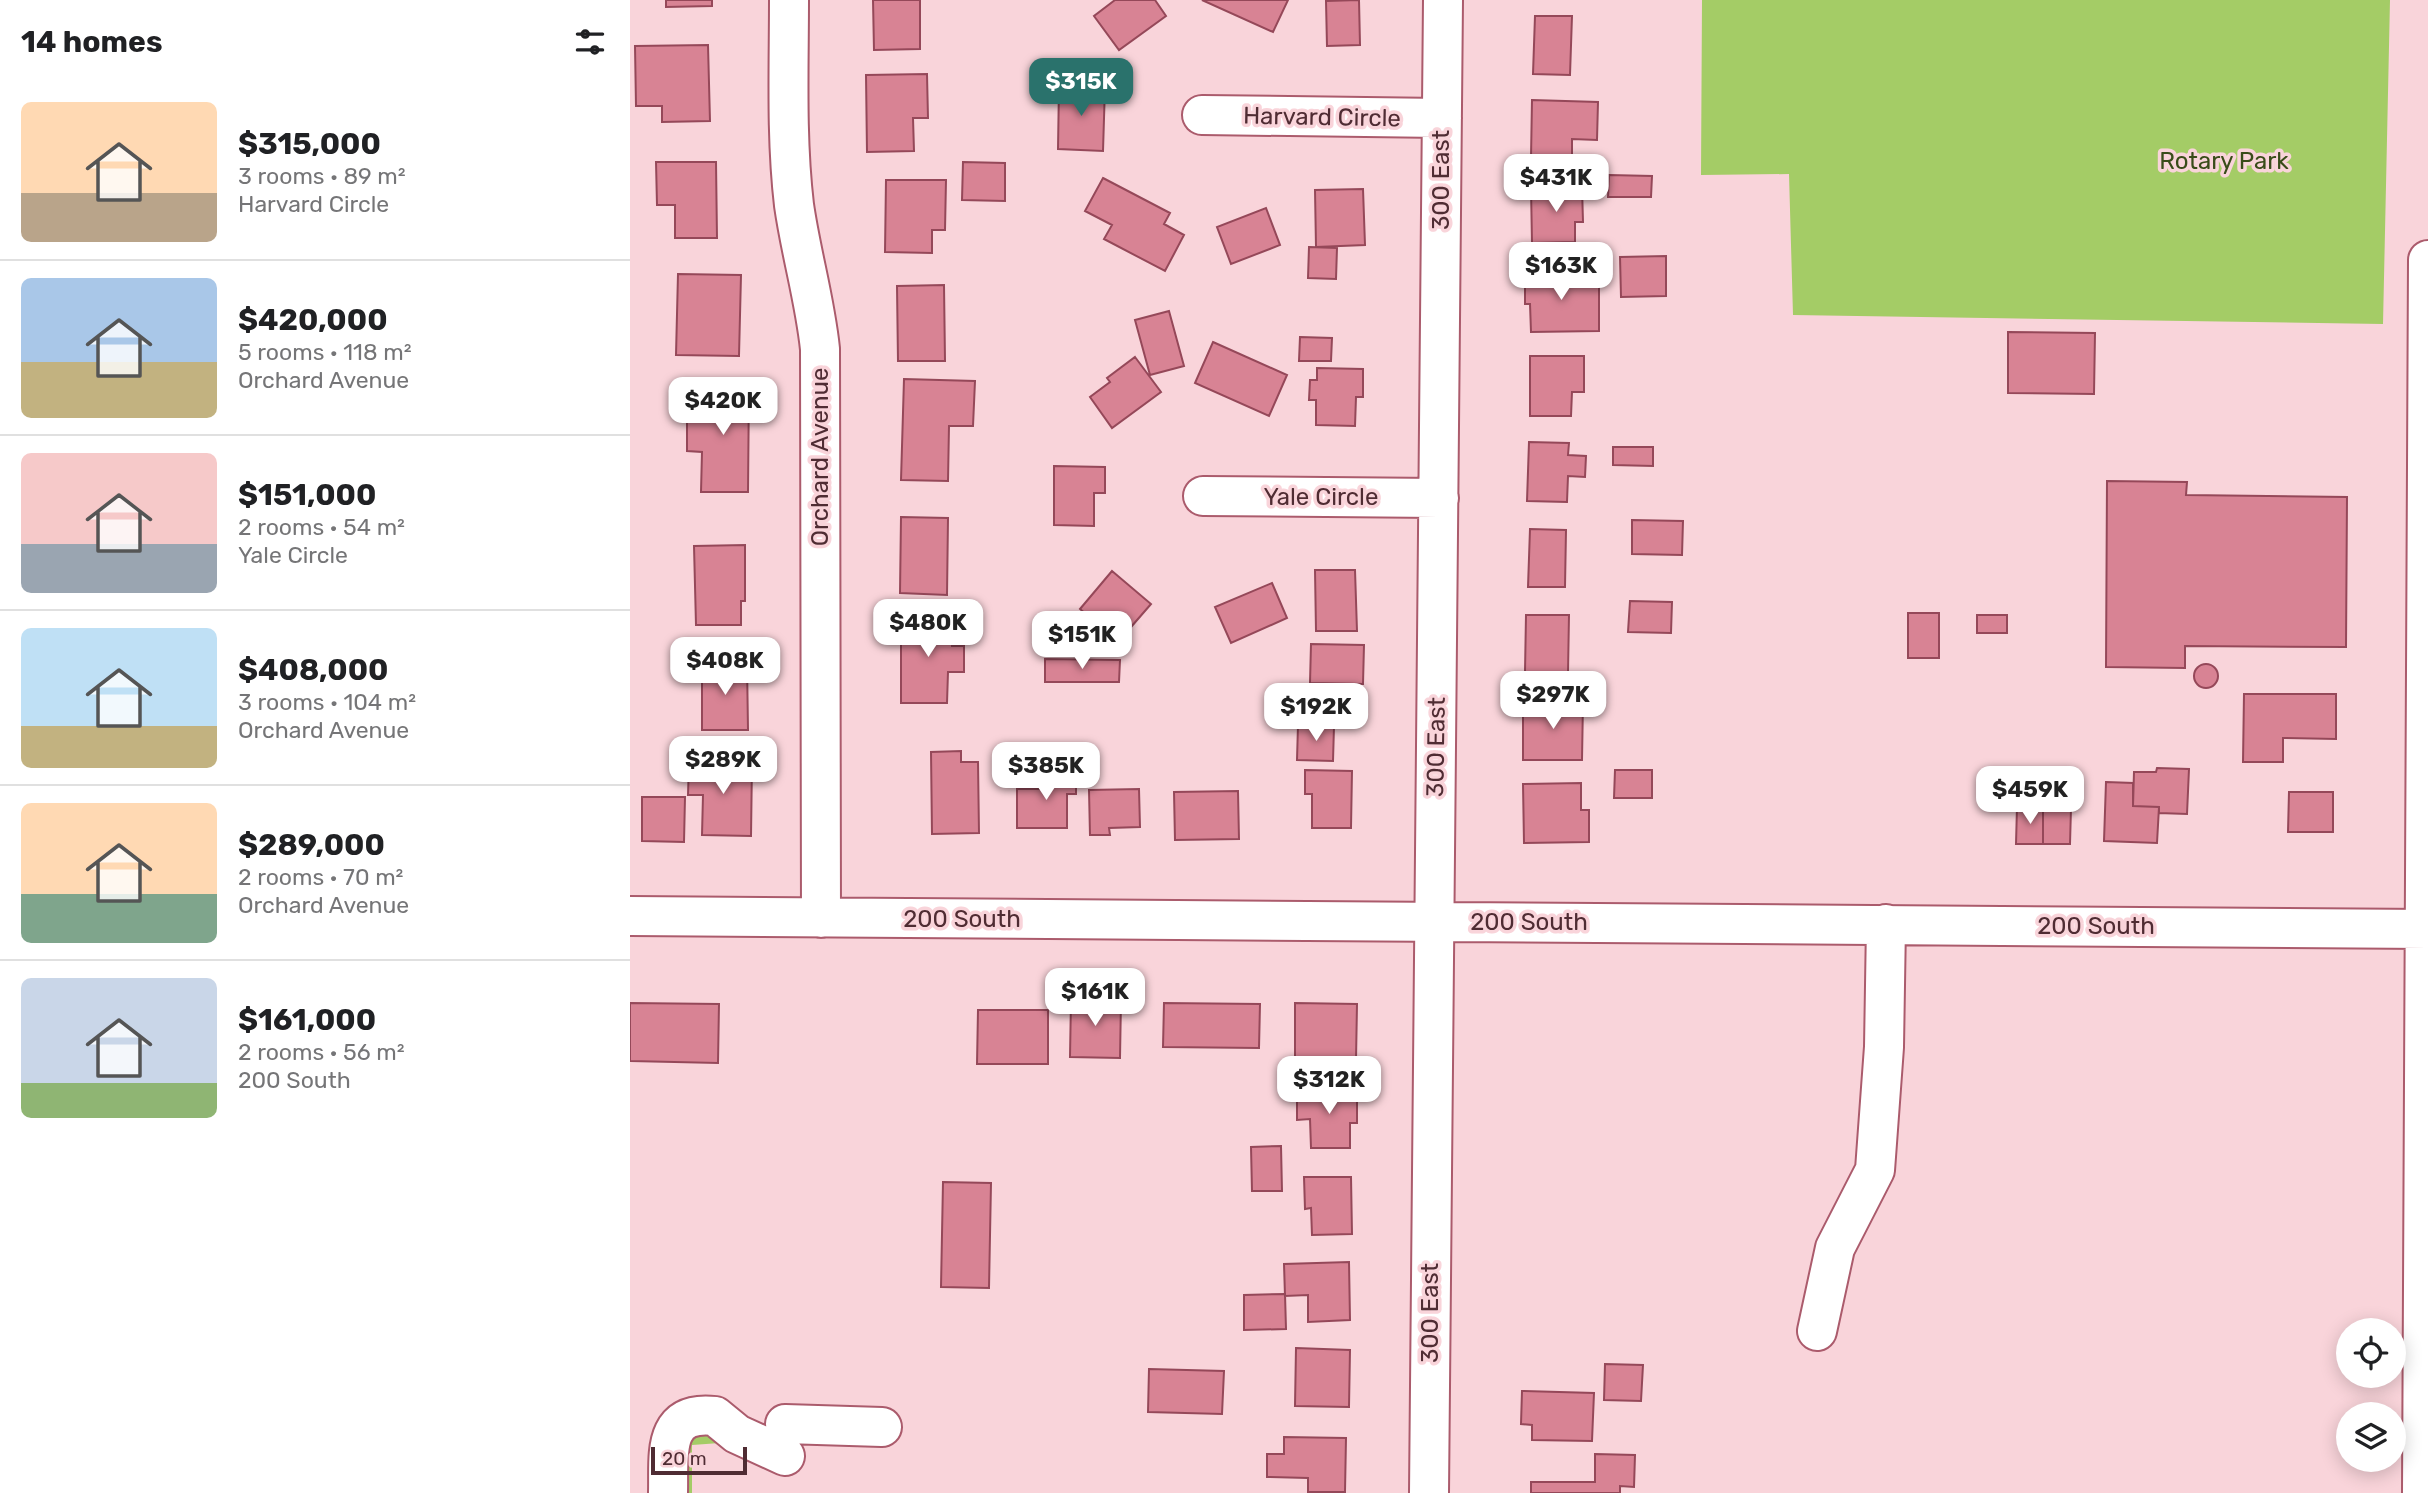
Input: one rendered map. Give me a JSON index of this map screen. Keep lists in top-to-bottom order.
{
  "streets": {
    "street": [
      "Harvard Circle",
      "300 East",
      "Orchard Avenue",
      "Yale Circle",
      "200 South"
    ]
  },
  "crossings": [
    ["Harvard Circle", "300 East"],
    ["300 East", "Yale Circle"],
    ["300 East", "200 South"],
    ["Orchard Avenue", "200 South"]
  ],
  "parks": ["Rotary Park"],
  "scale_bar": "20 m",
  "page": {
    "heading": "14 homes",
    "price": [
      "$315K",
      "$431K",
      "$163K",
      "$420K",
      "$480K",
      "$151K",
      "$408K",
      "$297K",
      "$192K",
      "$289K",
      "$385K",
      "$459K",
      "$161K",
      "$312K"
    ],
    "list": [
      {
        "name": "$315,000",
        "note": "3 rooms · 89 m² · Harvard Circle"
      },
      {
        "name": "$420,000",
        "note": "5 rooms · 118 m² · Orchard Avenue"
      },
      {
        "name": "$151,000",
        "note": "2 rooms · 54 m² · Yale Circle"
      },
      {
        "name": "$408,000",
        "note": "3 rooms · 104 m² · Orchard Avenue"
      },
      {
        "name": "$289,000",
        "note": "2 rooms · 70 m² · Orchard Avenue"
      },
      {
        "name": "$161,000",
        "note": "2 rooms · 56 m² · 200 South"
      }
    ],
    "scale": "20 m"
  }
}
